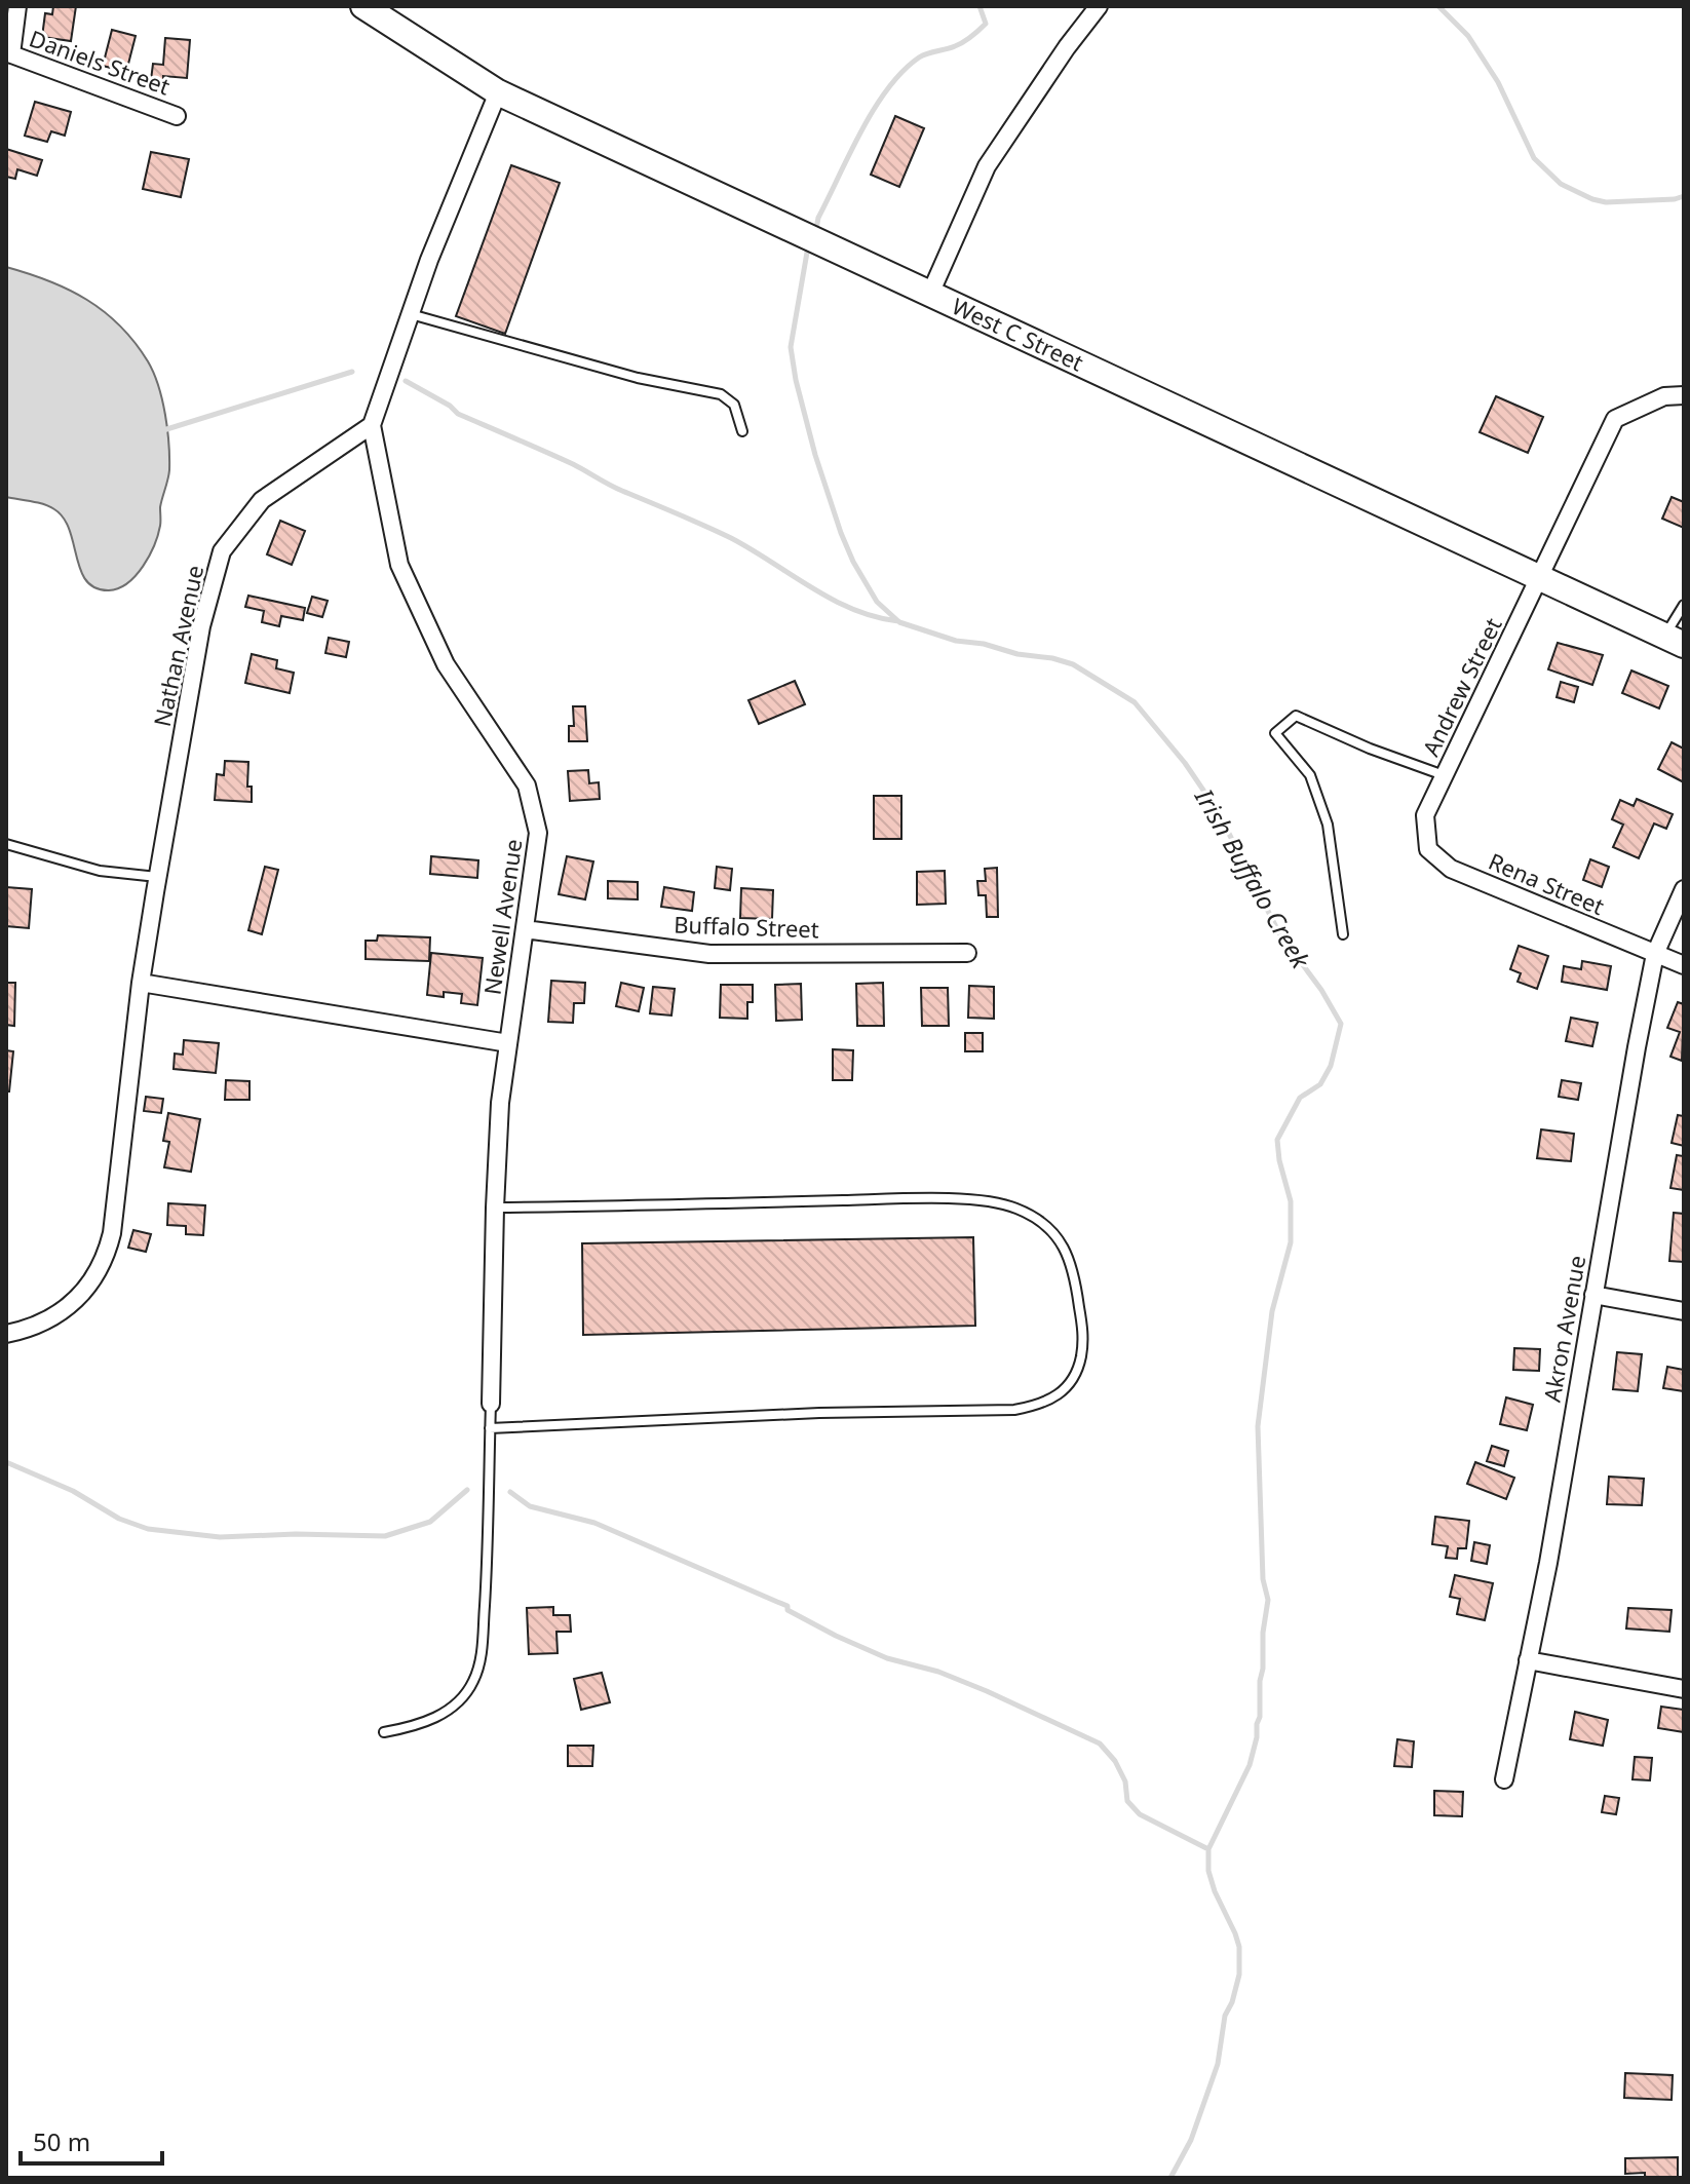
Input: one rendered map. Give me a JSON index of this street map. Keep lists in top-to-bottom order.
{
  "streets": {
    "main road": ["West C Street"],
    "street": [
      "Daniels Street",
      "Nathan Avenue",
      "Andrew Street",
      "Rena Street",
      "Newell Avenue",
      "Buffalo Street",
      "Akron Avenue"
    ]
  },
  "crossings": [
    ["West C Street", "Andrew Street"],
    ["Nathan Avenue", "Newell Avenue"],
    ["Andrew Street", "Rena Street"],
    ["Rena Street", "Akron Avenue"],
    ["Newell Avenue", "Buffalo Street"]
  ],
  "water": ["Irish Buffalo Creek"],
  "scale_bar": "50 m"
}
